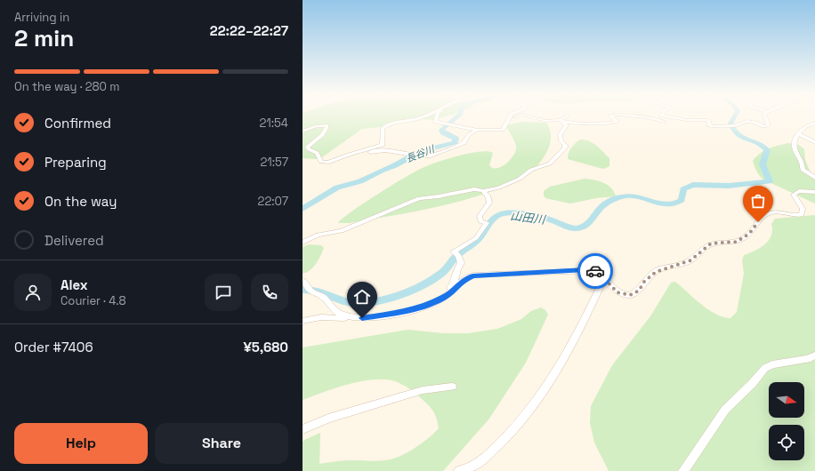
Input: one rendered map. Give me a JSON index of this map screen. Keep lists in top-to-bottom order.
{
  "water": ["長谷川", "山田川"],
  "north": "right",
  "page": {
    "heading": ["2 min", "Arriving in", "22:22–22:27"],
    "panel": [
      "Alex",
      "Courier · 4.8",
      "Order #7406",
      "¥5,680"
    ],
    "bar": "On the way · 280 m",
    "list": [
      ["Confirmed", "21:54"],
      ["Preparing", "21:57"],
      ["On the way", "22:07"],
      "Delivered"
    ],
    "buttons": ["Help", "Share"]
  }
}
